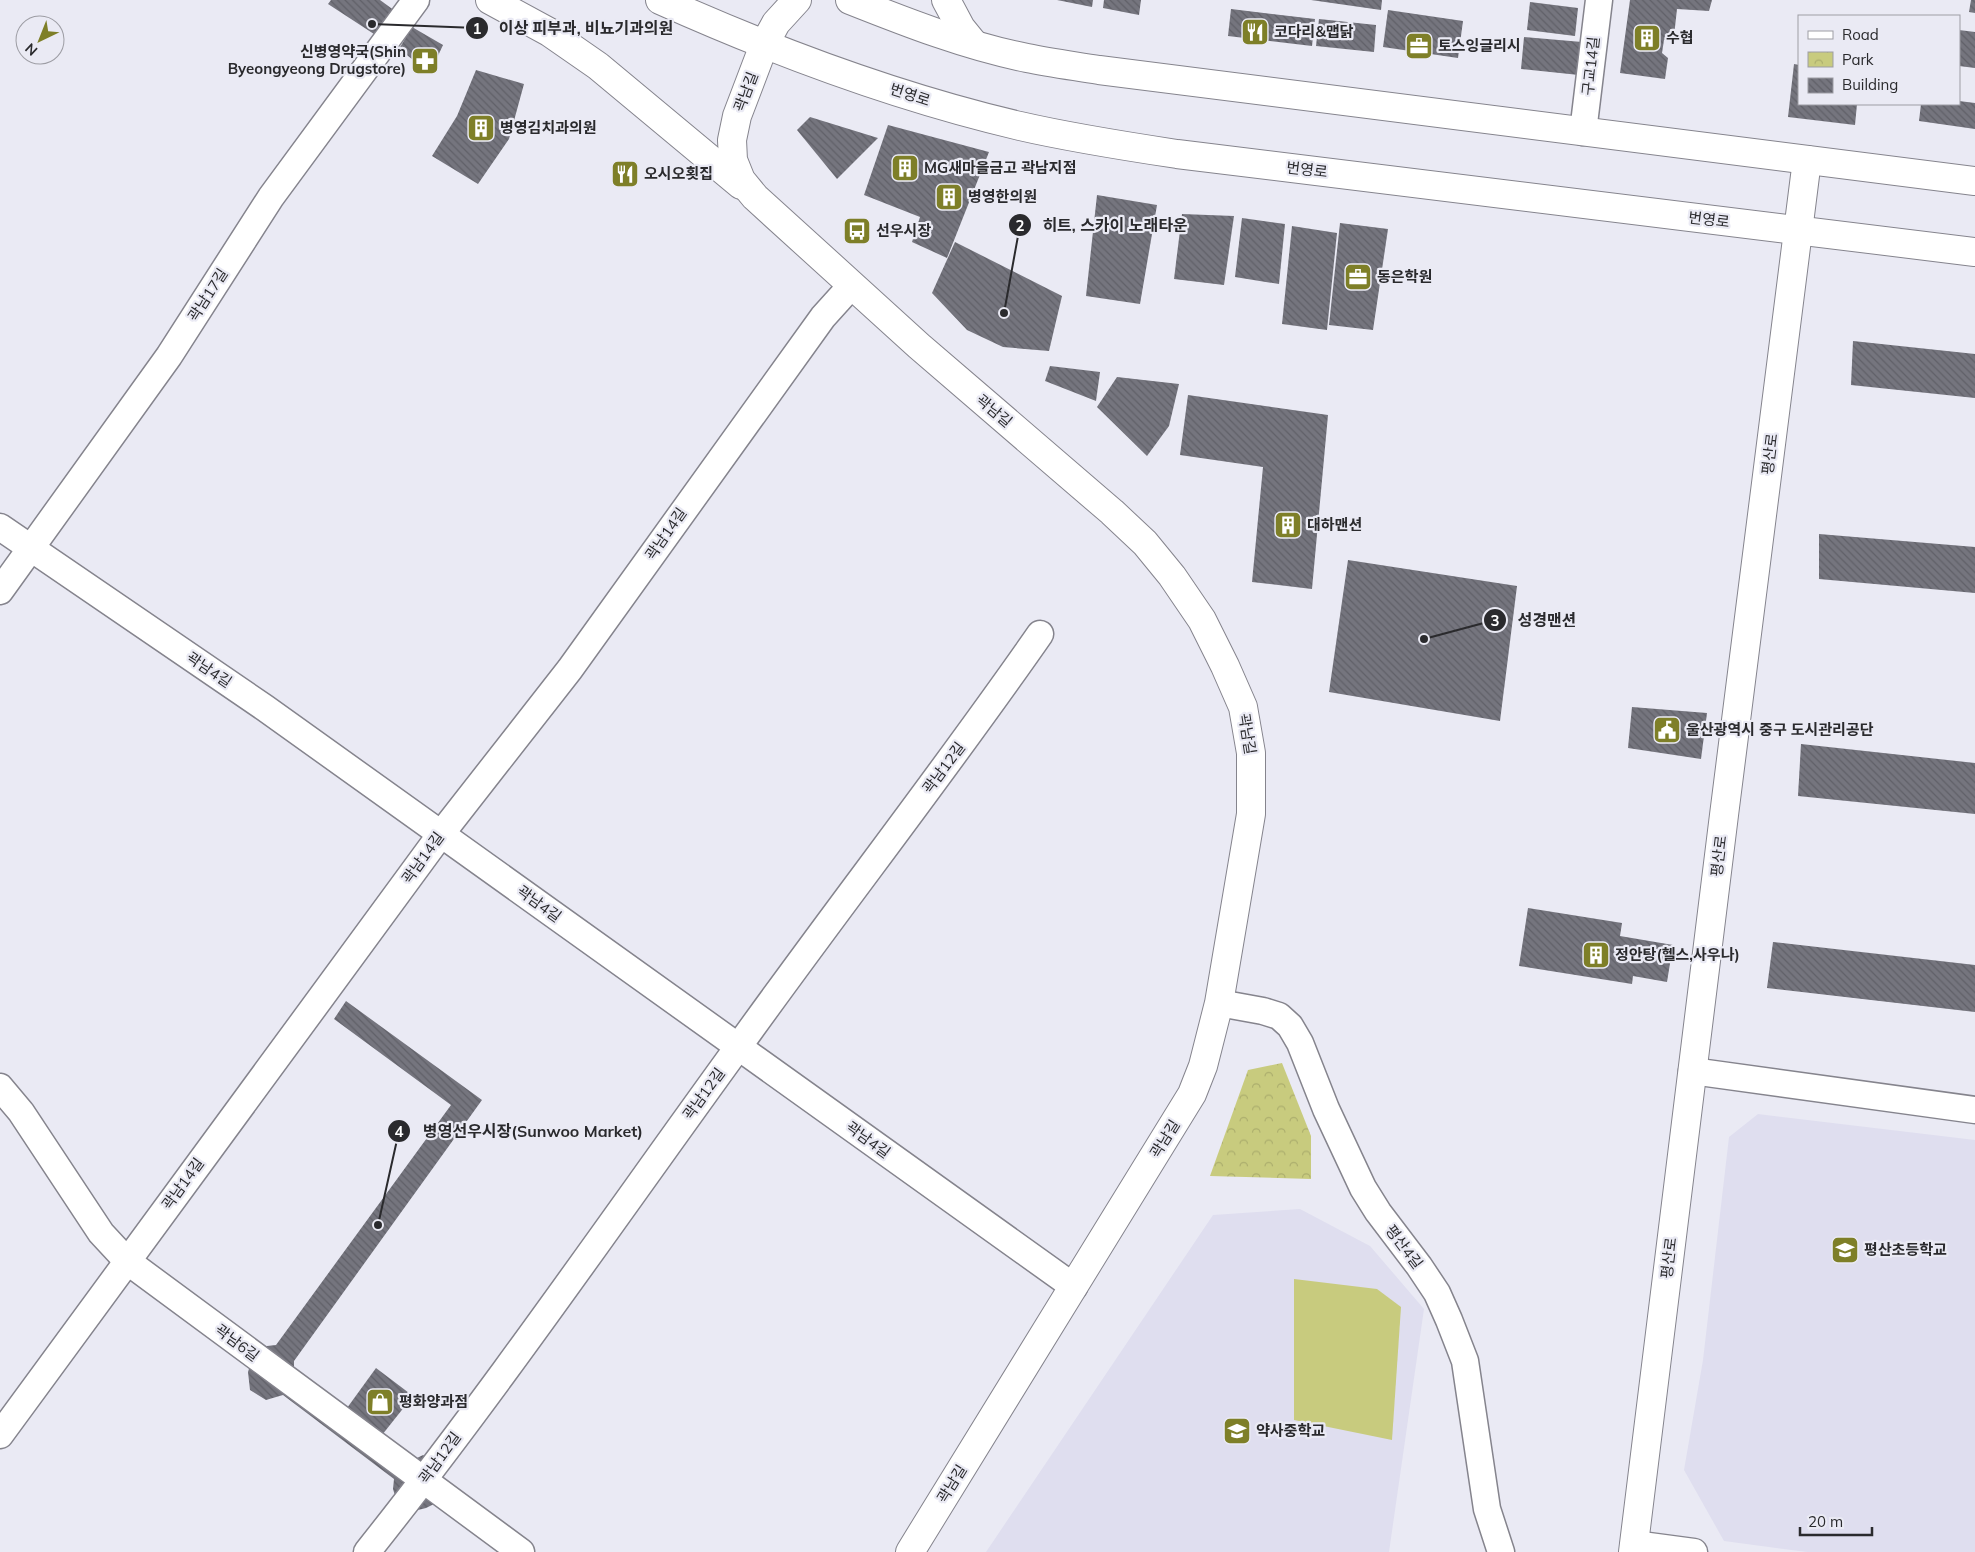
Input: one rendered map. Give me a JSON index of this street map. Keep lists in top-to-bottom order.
{
  "streets": {
    "main road": ["곽남길", "번영로", "평산로"],
    "street": [
      "구교14길",
      "곽남17길",
      "곽남14길",
      "곽남4길",
      "곽남12길",
      "평산4길",
      "곽남6길"
    ]
  },
  "crossings": [
    ["곽남길", "번영로"],
    ["곽남길", "곽남14길"],
    ["곽남길", "곽남4길"],
    ["곽남길", "평산4길"],
    ["번영로", "평산로"],
    ["곽남17길", "곽남4길"],
    ["곽남14길", "곽남4길"],
    ["곽남14길", "곽남6길"],
    ["곽남4길", "곽남12길"],
    ["곽남12길", "곽남6길"]
  ],
  "places": {
    "other": [
      "이상 피부과, 비뇨기과의원",
      "히트, 스카이 노래타운",
      "성경맨션",
      "병영선우시장(Sunwoo Market)"
    ],
    "restaurant": ["코다리&맵닭", "오시오횟집"],
    "building": [
      "수협",
      "병영김치과의원",
      "MG새마을금고 곽남지점",
      "병영한의원",
      "대하맨션",
      "정안탕(헬스,사우나)"
    ],
    "office": ["토스잉글리시", "동은학원"],
    "pharmacy": ["신병영약국(Shin Byeongyeong Drugstore)"],
    "bus stop": ["선우시장"],
    "public building": ["울산광역시 중구 도시관리공단"],
    "school or university": ["평산초등학교", "약사중학교"],
    "shop": ["평화양과점"]
  },
  "legend": ["Road", "Park", "Building"],
  "scale_bar": "20 m",
  "north": "bottom left"
}
